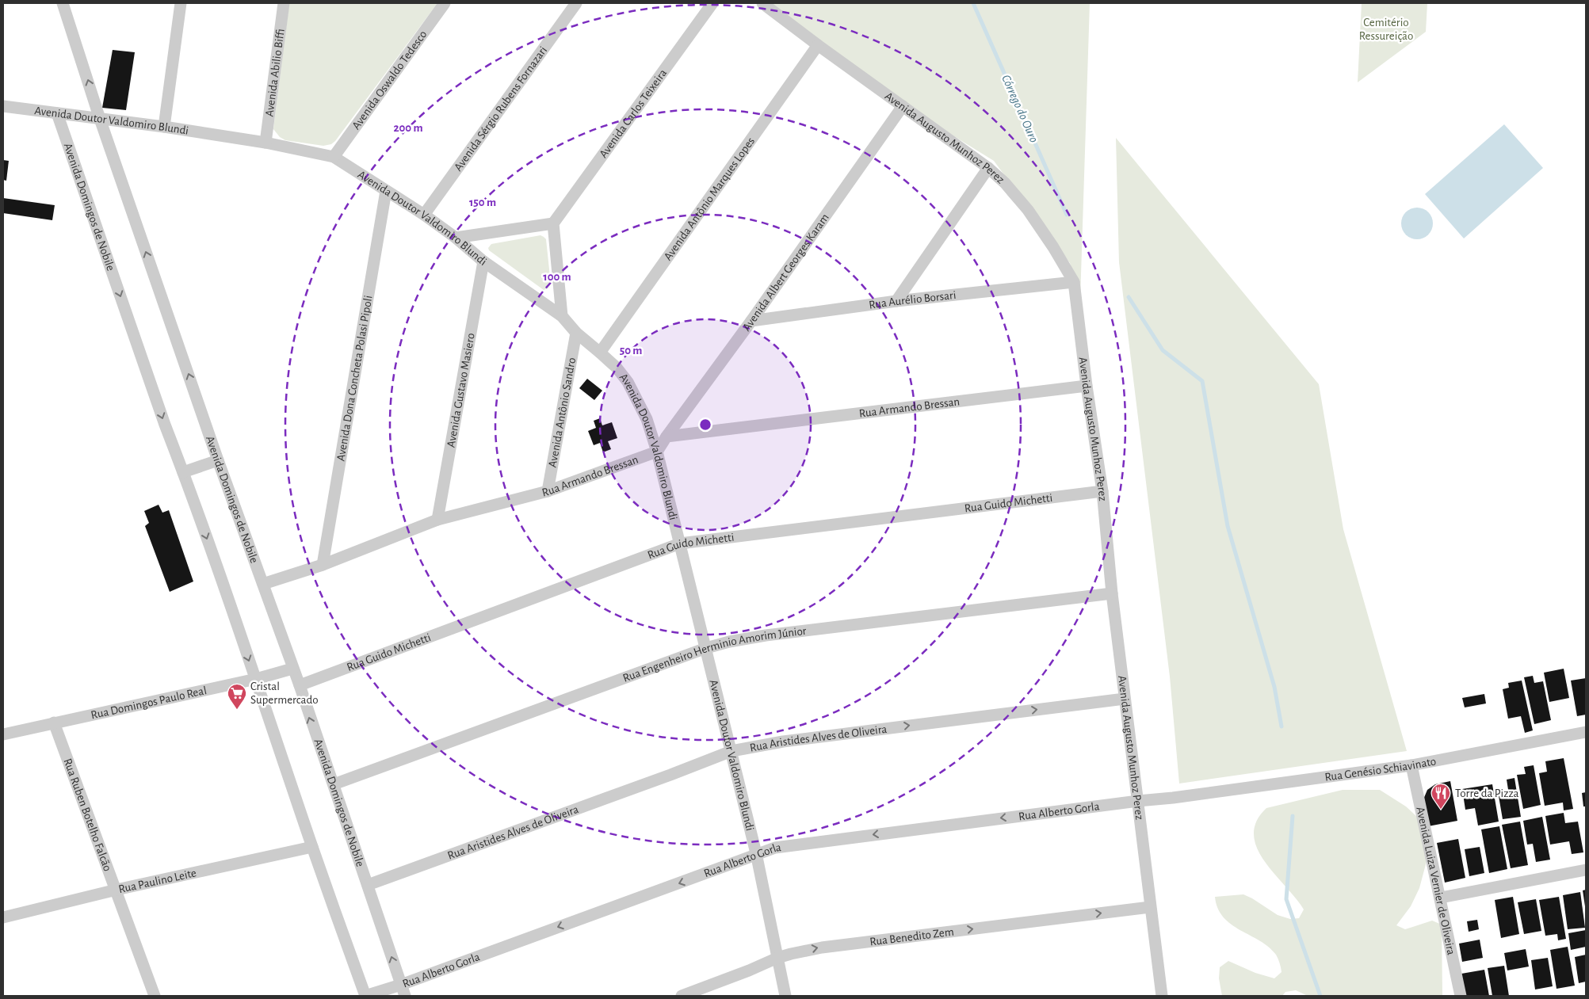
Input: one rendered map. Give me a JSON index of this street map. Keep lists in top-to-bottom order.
{
  "streets": {
    "street": [
      "Avenida Abilio Biffi",
      "Avenida Oswaldo Tedesco",
      "Avenida Sérgio Rubens Fornazari",
      "Avenida Carlos Teixeira",
      "Avenida Doutor Valdomiro Blundi",
      "Avenida Augusto Munhoz Perez",
      "Avenida Antônio Marques Lopes",
      "Avenida Domingos de Nobile",
      "Avenida Albert Georges Karam",
      "Rua Aurélio Borsari",
      "Avenida Dona Concheta Polasi Pipoli",
      "Avenida Gustavo Masiero",
      "Rua Armando Bressan",
      "Avenida Antônio Sandro",
      "Rua Guido Michetti",
      "Rua Engenheiro Herminio Amorim Júnior",
      "Rua Domingos Paulo Real",
      "Rua Aristides Alves de Oliveira",
      "Rua Genésio Schiavinato",
      "Rua Alberto Gorla",
      "Rua Ruben Botelho Falcão",
      "Rua Paulino Leite",
      "Avenida Luiza Vernier de Oliveira",
      "Rua Benedito Zem"
    ]
  },
  "crossings": [
    ["Avenida Abilio Biffi", "Avenida Doutor Valdomiro Blundi"],
    ["Avenida Oswaldo Tedesco", "Avenida Doutor Valdomiro Blundi"],
    ["Avenida Sérgio Rubens Fornazari", "Avenida Doutor Valdomiro Blundi"],
    ["Avenida Doutor Valdomiro Blundi", "Avenida Antônio Marques Lopes"],
    ["Avenida Doutor Valdomiro Blundi", "Avenida Domingos de Nobile"],
    ["Avenida Doutor Valdomiro Blundi", "Avenida Dona Concheta Polasi Pipoli"],
    ["Avenida Doutor Valdomiro Blundi", "Avenida Gustavo Masiero"],
    ["Avenida Doutor Valdomiro Blundi", "Rua Armando Bressan"],
    ["Avenida Doutor Valdomiro Blundi", "Avenida Antônio Sandro"],
    ["Avenida Doutor Valdomiro Blundi", "Rua Guido Michetti"],
    ["Avenida Doutor Valdomiro Blundi", "Rua Engenheiro Herminio Amorim Júnior"],
    ["Avenida Doutor Valdomiro Blundi", "Rua Aristides Alves de Oliveira"],
    ["Avenida Doutor Valdomiro Blundi", "Rua Alberto Gorla"],
    ["Avenida Doutor Valdomiro Blundi", "Rua Benedito Zem"],
    ["Avenida Augusto Munhoz Perez", "Avenida Antônio Marques Lopes"],
    ["Avenida Augusto Munhoz Perez", "Avenida Albert Georges Karam"],
    ["Avenida Augusto Munhoz Perez", "Rua Aurélio Borsari"],
    ["Avenida Augusto Munhoz Perez", "Rua Armando Bressan"],
    ["Avenida Augusto Munhoz Perez", "Rua Guido Michetti"],
    ["Avenida Augusto Munhoz Perez", "Rua Engenheiro Herminio Amorim Júnior"],
    ["Avenida Augusto Munhoz Perez", "Rua Aristides Alves de Oliveira"],
    ["Avenida Augusto Munhoz Perez", "Rua Genésio Schiavinato"],
    ["Avenida Augusto Munhoz Perez", "Rua Alberto Gorla"],
    ["Avenida Augusto Munhoz Perez", "Rua Benedito Zem"],
    ["Avenida Domingos de Nobile", "Rua Armando Bressan"],
    ["Avenida Domingos de Nobile", "Rua Guido Michetti"],
    ["Avenida Domingos de Nobile", "Rua Engenheiro Herminio Amorim Júnior"],
    ["Avenida Domingos de Nobile", "Rua Domingos Paulo Real"],
    ["Avenida Domingos de Nobile", "Rua Aristides Alves de Oliveira"],
    ["Avenida Domingos de Nobile", "Rua Alberto Gorla"],
    ["Avenida Domingos de Nobile", "Rua Paulino Leite"],
    ["Avenida Albert Georges Karam", "Rua Aurélio Borsari"],
    ["Avenida Albert Georges Karam", "Rua Armando Bressan"],
    ["Avenida Dona Concheta Polasi Pipoli", "Rua Armando Bressan"],
    ["Avenida Gustavo Masiero", "Rua Armando Bressan"],
    ["Rua Armando Bressan", "Avenida Antônio Sandro"],
    ["Rua Domingos Paulo Real", "Rua Ruben Botelho Falcão"],
    ["Rua Genésio Schiavinato", "Rua Alberto Gorla"],
    ["Rua Genésio Schiavinato", "Avenida Luiza Vernier de Oliveira"],
    ["Rua Ruben Botelho Falcão", "Rua Paulino Leite"]
  ],
  "one_way": ["Rua Aristides Alves de Oliveira", "Rua Alberto Gorla", "Rua Benedito Zem"],
  "water": ["Córrego do Ouro"],
  "parks": ["Cemitério Ressureição"],
  "places": {
    "supermarket": ["Cristal Supermercado"],
    "restaurant": ["Torre da Pizza"]
  },
  "rings": [
    "200 m",
    "150 m",
    "100 m",
    "50 m"
  ]
}
